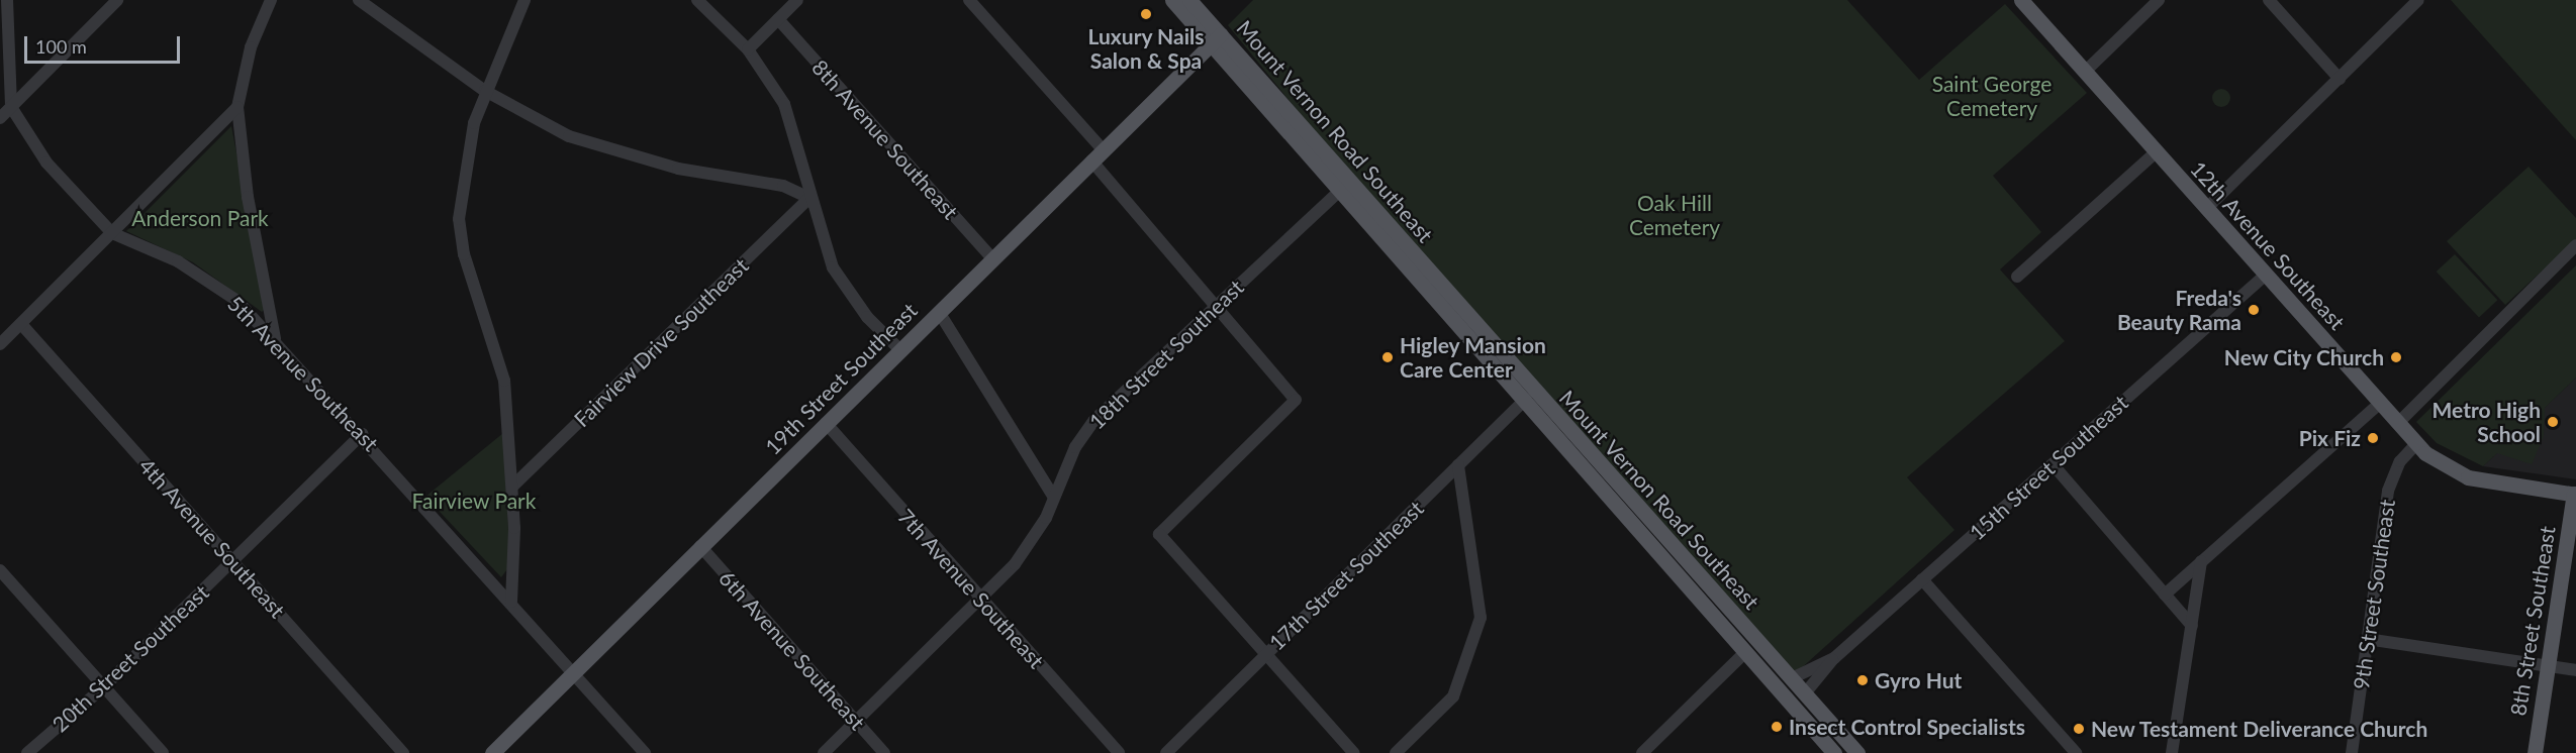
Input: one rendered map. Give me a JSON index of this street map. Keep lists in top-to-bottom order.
{
  "streets": {
    "main road": [
      "Mount Vernon Road Southeast",
      "12th Avenue Southeast",
      "19th Street Southeast",
      "8th Street Southeast"
    ],
    "street": [
      "8th Avenue Southeast",
      "Fairview Drive Southeast",
      "18th Street Southeast",
      "5th Avenue Southeast",
      "15th Street Southeast",
      "4th Avenue Southeast",
      "17th Street Southeast",
      "7th Avenue Southeast",
      "9th Street Southeast",
      "6th Avenue Southeast",
      "20th Street Southeast"
    ]
  },
  "crossings": [
    ["Mount Vernon Road Southeast", "18th Street Southeast"],
    ["Mount Vernon Road Southeast", "19th Street Southeast"],
    ["Mount Vernon Road Southeast", "15th Street Southeast"],
    ["Mount Vernon Road Southeast", "17th Street Southeast"],
    ["8th Avenue Southeast", "19th Street Southeast"],
    ["12th Avenue Southeast", "15th Street Southeast"],
    ["12th Avenue Southeast", "9th Street Southeast"],
    ["12th Avenue Southeast", "8th Street Southeast"],
    ["18th Street Southeast", "7th Avenue Southeast"],
    ["18th Street Southeast", "6th Avenue Southeast"],
    ["5th Avenue Southeast", "19th Street Southeast"],
    ["5th Avenue Southeast", "20th Street Southeast"],
    ["19th Street Southeast", "7th Avenue Southeast"],
    ["19th Street Southeast", "6th Avenue Southeast"],
    ["4th Avenue Southeast", "20th Street Southeast"]
  ],
  "parks": [
    "Saint George Cemetery",
    "Oak Hill Cemetery",
    "Anderson Park",
    "Fairview Park"
  ],
  "places": [
    "Luxury Nails Salon & Spa",
    "Freda's Beauty Rama",
    "Higley Mansion Care Center",
    "New City Church",
    "Metro High School",
    "Pix Fiz",
    "Gyro Hut",
    "Insect Control Specialists",
    "New Testament Deliverance Church"
  ],
  "scale_bar": "100 m"
}
